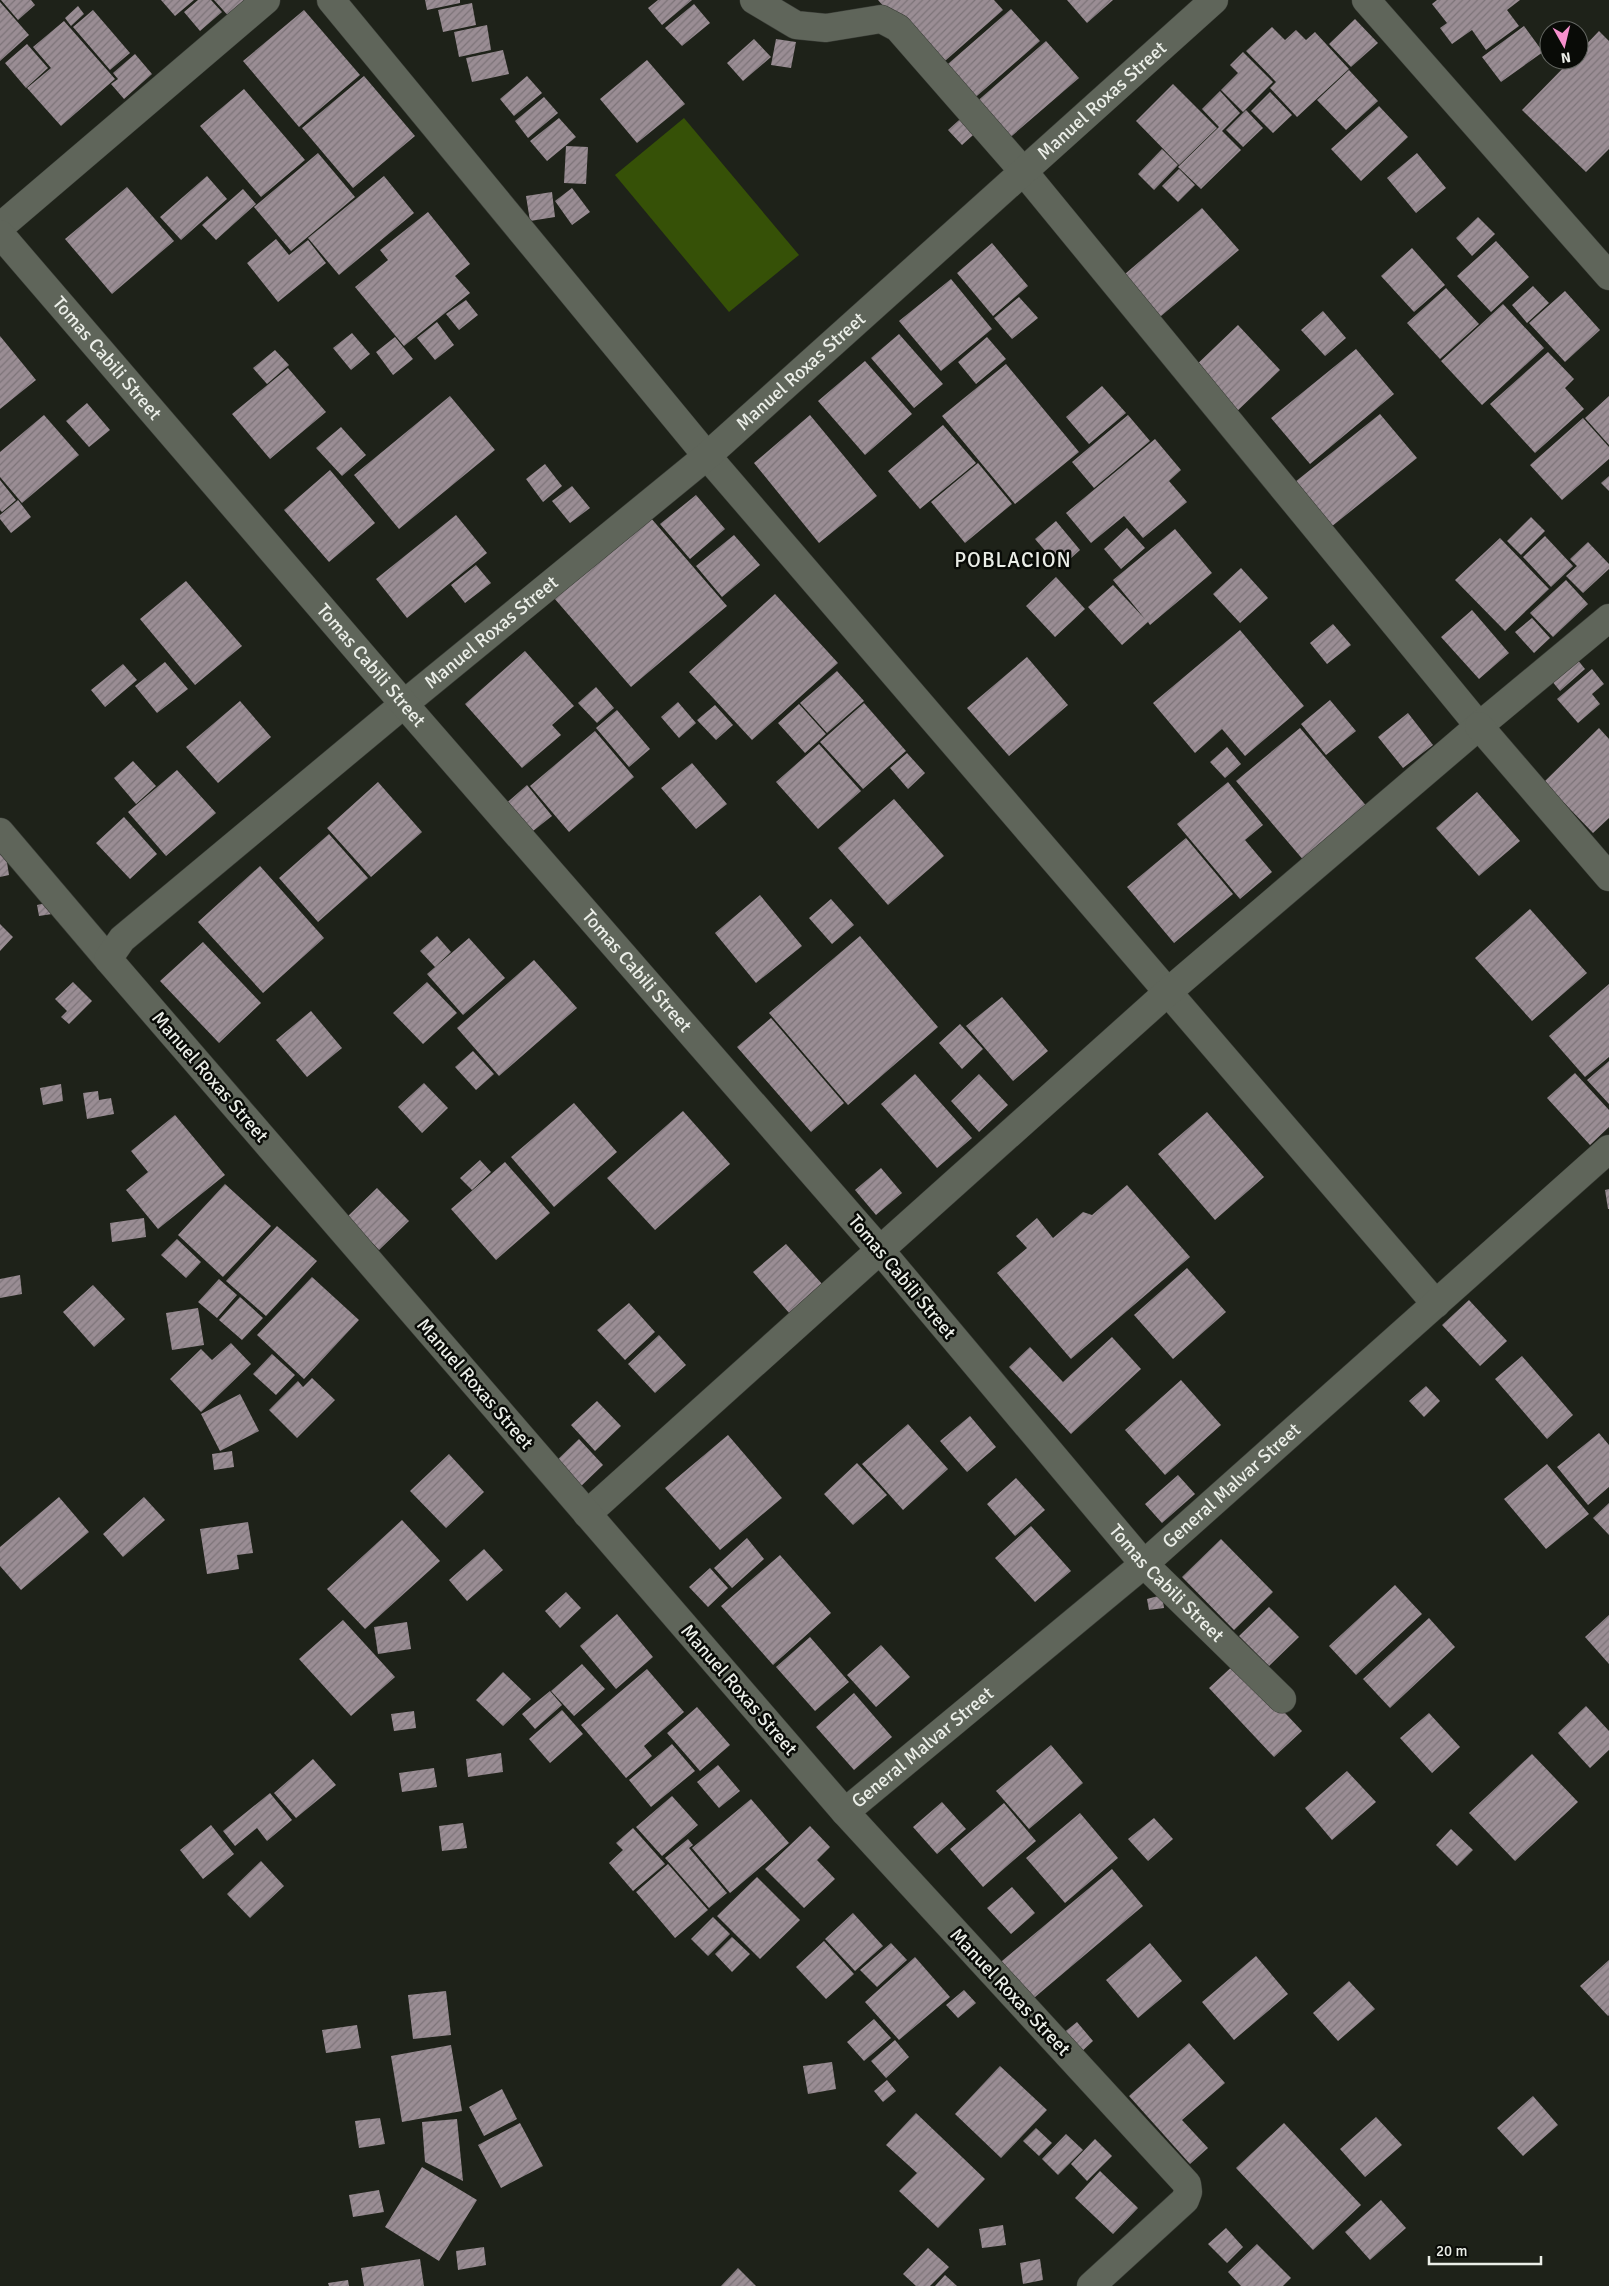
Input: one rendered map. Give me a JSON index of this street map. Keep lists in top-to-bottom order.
{
  "streets": {
    "street": ["Manuel Roxas Street", "Tomas Cabili Street", "General Malvar Street"]
  },
  "crossings": [
    ["Manuel Roxas Street", "Tomas Cabili Street"],
    ["Manuel Roxas Street", "General Malvar Street"],
    ["Tomas Cabili Street", "General Malvar Street"]
  ],
  "districts": ["POBLACION"],
  "scale_bar": "20 m",
  "north": "bottom"
}
